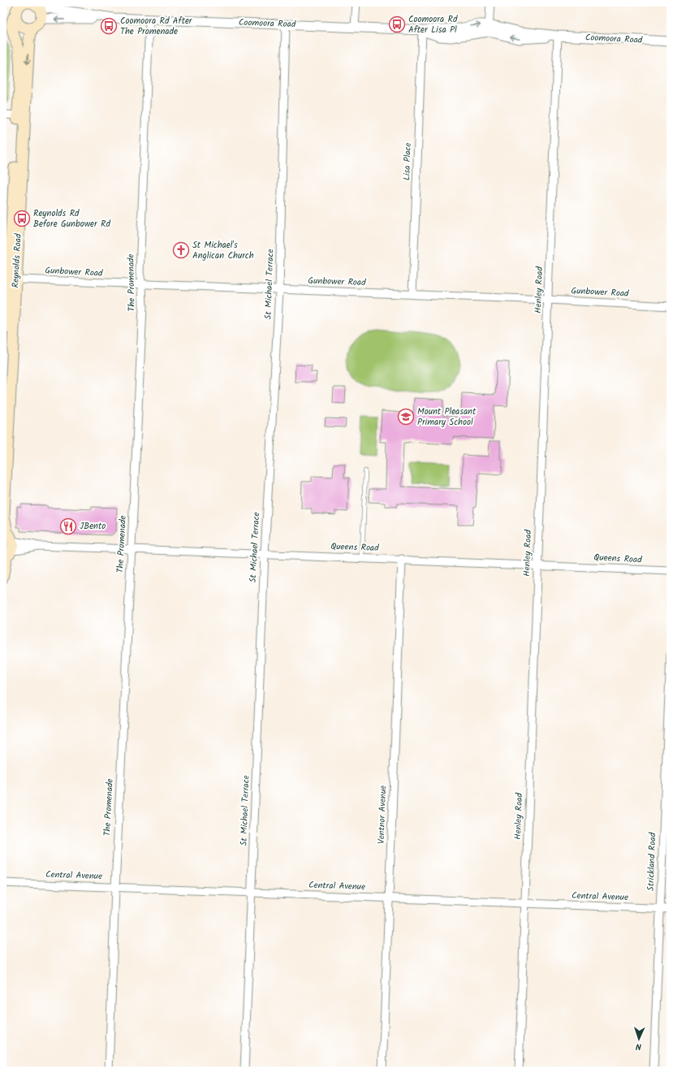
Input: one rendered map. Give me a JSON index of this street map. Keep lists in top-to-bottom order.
{
  "streets": {
    "main road": ["Reynolds Road"],
    "street": [
      "Coomoora Road",
      "Lisa Place",
      "Gunbower Road",
      "The Promenade",
      "St Michael Terrace",
      "Henley Road",
      "Queens Road",
      "Ventnor Avenue",
      "Strickland Road",
      "Central Avenue"
    ]
  },
  "crossings": [
    ["Coomoora Road", "Lisa Place"],
    ["Coomoora Road", "Reynolds Road"],
    ["Coomoora Road", "The Promenade"],
    ["Coomoora Road", "St Michael Terrace"],
    ["Coomoora Road", "Henley Road"],
    ["Lisa Place", "Gunbower Road"],
    ["Reynolds Road", "Gunbower Road"],
    ["Reynolds Road", "Queens Road"],
    ["Gunbower Road", "The Promenade"],
    ["Gunbower Road", "St Michael Terrace"],
    ["Gunbower Road", "Henley Road"],
    ["The Promenade", "Queens Road"],
    ["The Promenade", "Central Avenue"],
    ["St Michael Terrace", "Queens Road"],
    ["St Michael Terrace", "Central Avenue"],
    ["Henley Road", "Queens Road"],
    ["Henley Road", "Central Avenue"],
    ["Queens Road", "Ventnor Avenue"],
    ["Ventnor Avenue", "Central Avenue"],
    ["Strickland Road", "Central Avenue"]
  ],
  "places": {
    "bus stop": ["Coomoora Rd After Lisa Pl", "Coomoora Rd After The Promenade", "Reynolds Rd Before Gunbower Rd"],
    "church": ["St Michael's Anglican Church"],
    "school or university": ["Mount Pleasant Primary School"],
    "restaurant": ["JBento"]
  },
  "north": "bottom"
}
